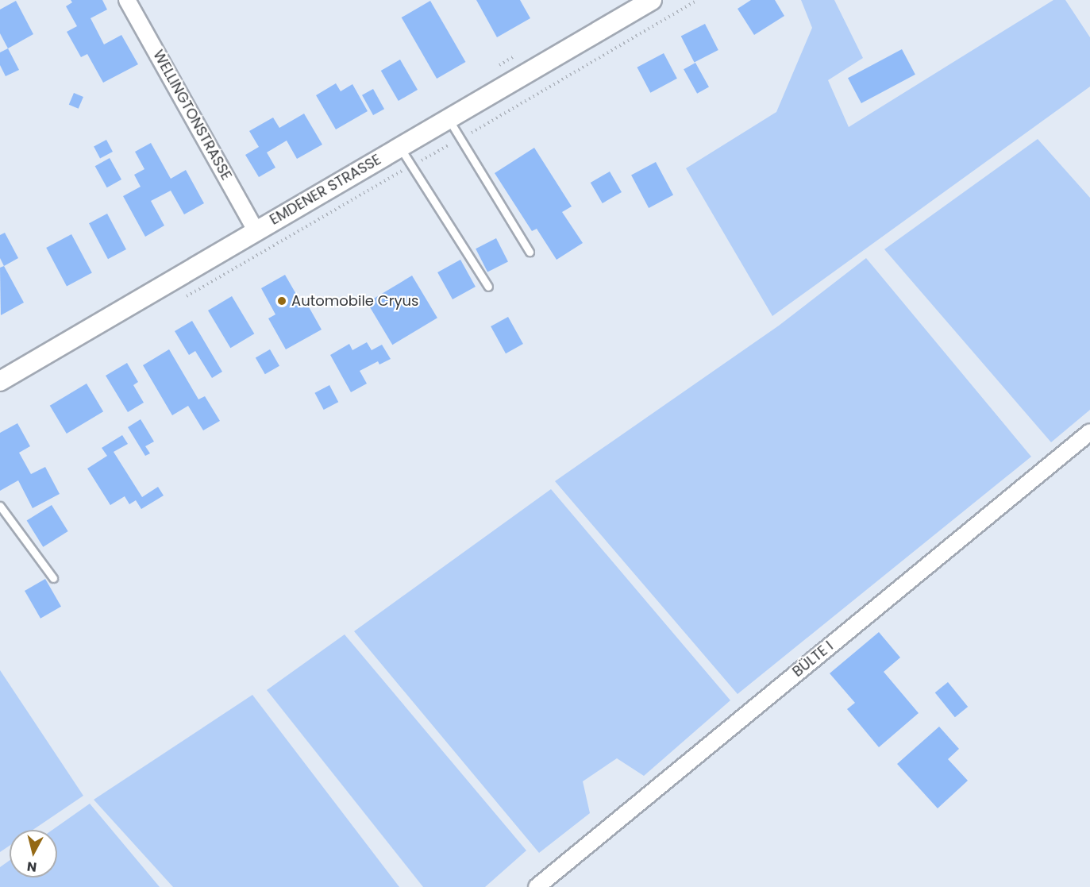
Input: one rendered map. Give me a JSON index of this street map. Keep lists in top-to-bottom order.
{
  "streets": {
    "street": ["WELLINGTONSTRASSE", "EMDENER STRASSE", "BÜLTE I"]
  },
  "crossings": [
    ["WELLINGTONSTRASSE", "EMDENER STRASSE"]
  ],
  "places": ["Automobile Cryus"],
  "north": "bottom"
}
